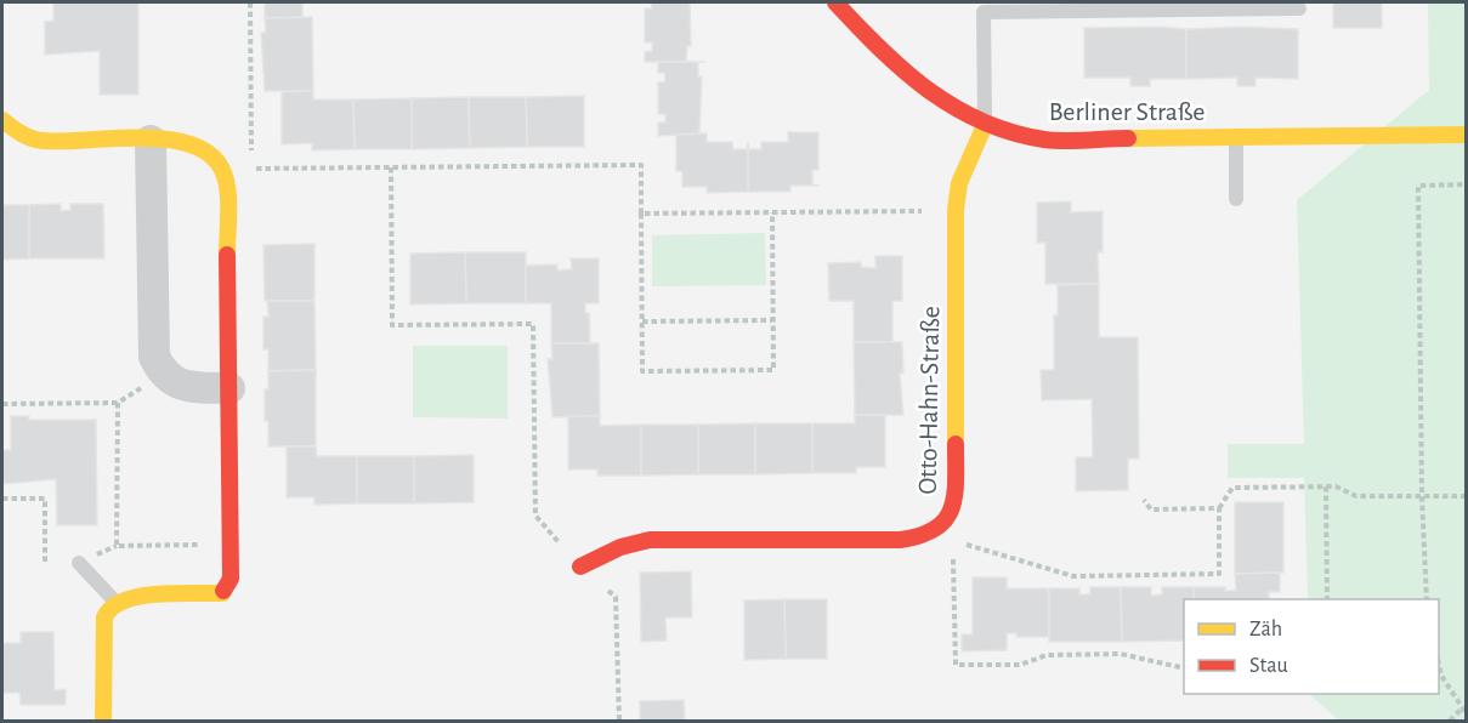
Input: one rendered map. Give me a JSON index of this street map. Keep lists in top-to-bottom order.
{
  "streets": {
    "street": ["Berliner Straße", "Otto-Hahn-Straße"]
  },
  "crossings": [
    ["Berliner Straße", "Otto-Hahn-Straße"]
  ],
  "legend": ["Zäh", "Stau"]
}
